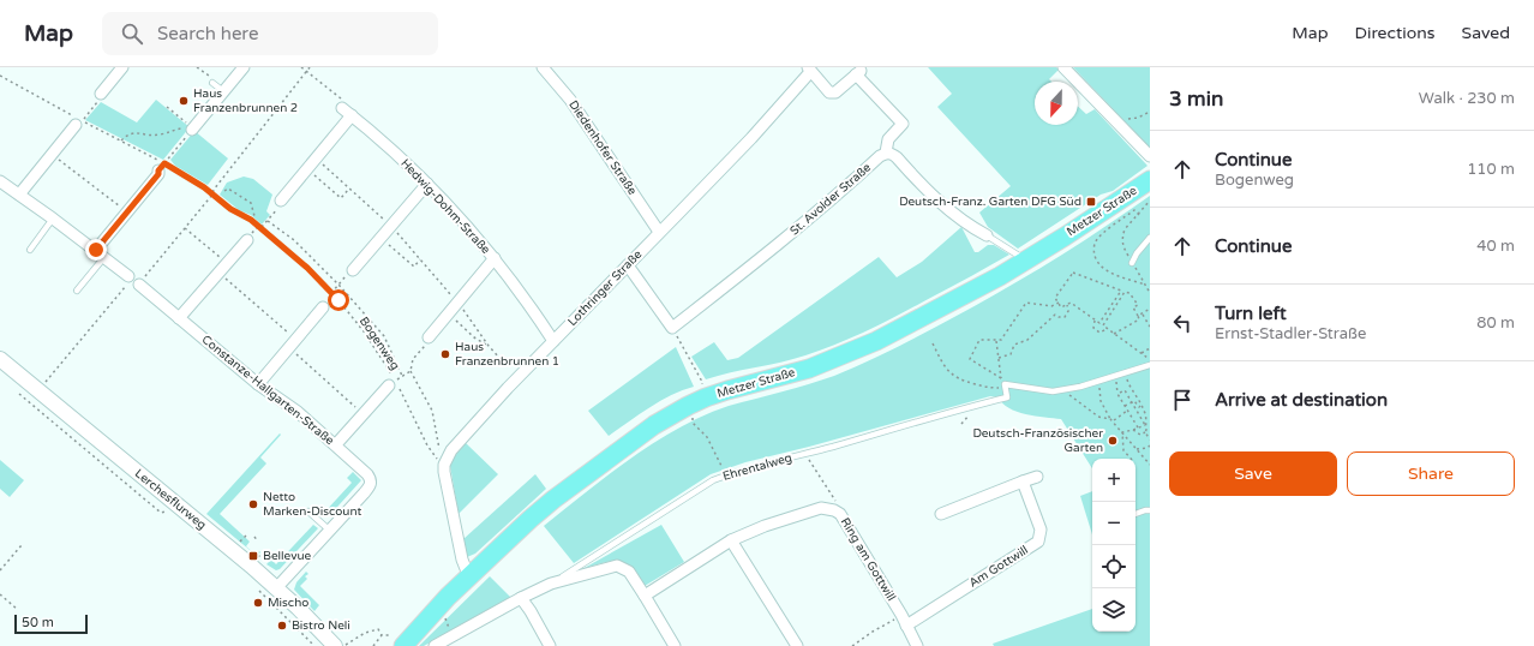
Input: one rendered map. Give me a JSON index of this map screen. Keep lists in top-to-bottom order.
{
  "streets": {
    "main road": ["Metzer Straße"],
    "street": [
      "Diedenhofer Straße",
      "St. Avolder Straße",
      "Hedwig-Dohm-Straße",
      "Lothringer Straße",
      "Constanze-Hallgarten-Straße",
      "Ehrentalweg",
      "Lerchesflurweg",
      "Ring am Gottwill",
      "Am Gottwill"
    ],
    "path": ["Bogenweg"]
  },
  "crossings": [
    ["Diedenhofer Straße", "Lothringer Straße"],
    ["Hedwig-Dohm-Straße", "Lothringer Straße"],
    ["Lothringer Straße", "Bogenweg"],
    ["Constanze-Hallgarten-Straße", "Lerchesflurweg"],
    ["Ring am Gottwill", "Am Gottwill"]
  ],
  "places": {
    "other": [
      "Haus Franzenbrunnen 2",
      "Haus Franzenbrunnen 1",
      "Deutsch-Französischer Garten",
      "Netto Marken-Discount",
      "Mischo",
      "Bistro Neli"
    ],
    "transit": ["Deutsch-Franz. Garten DFG Süd", "Bellevue"]
  },
  "scale_bar": "50 m",
  "north": "bottom",
  "page": {
    "header": "Map",
    "search": "Search here",
    "nav": ["Map", "Directions", "Saved"],
    "heading": ["3 min", "Walk · 230 m"],
    "list": [
      ["Continue", "Bogenweg", "110 m"],
      ["Continue", "40 m"],
      ["Turn left", "Ernst-Stadler-Straße", "80 m"],
      "Arrive at destination"
    ],
    "buttons": ["Save", "Share"],
    "map_buttons": ["+", "−"],
    "scale": "50 m"
  }
}
